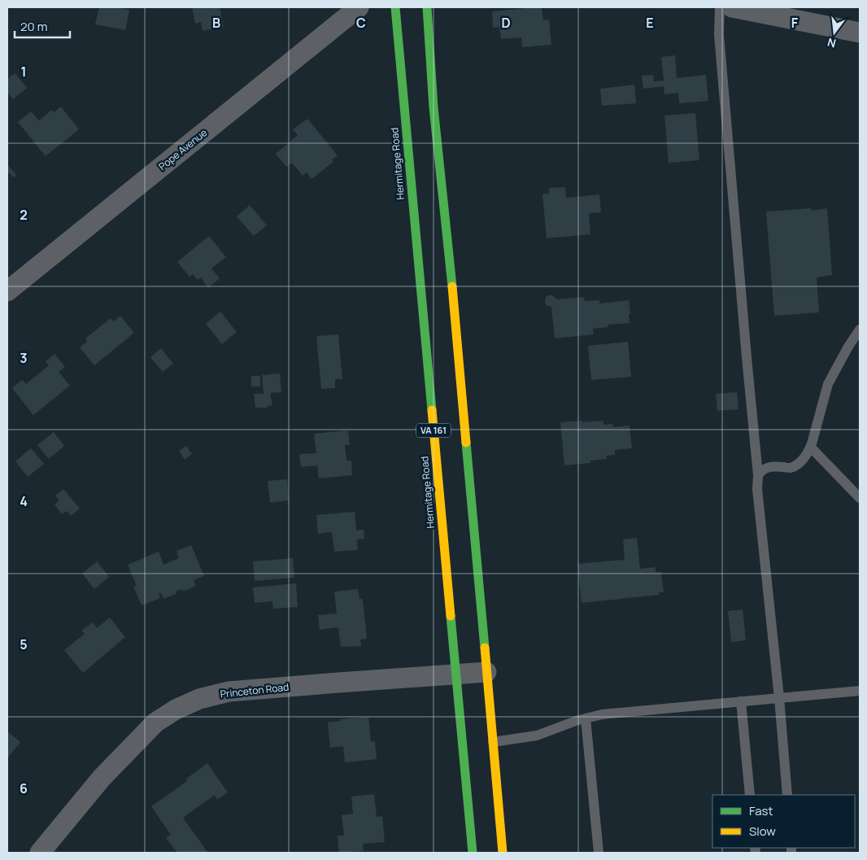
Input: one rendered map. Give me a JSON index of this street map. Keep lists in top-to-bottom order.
{
  "streets": {
    "main road": ["Hermitage Road", "VA 161"],
    "street": ["Pope Avenue", "Princeton Road"]
  },
  "crossings": [
    ["Hermitage Road", "Princeton Road"],
    ["VA 161", "Princeton Road"]
  ],
  "legend": ["Fast", "Slow"],
  "scale_bar": "20 m",
  "north": "bottom",
  "grid": {
    "columns": [
      "B",
      "C",
      "D",
      "E",
      "F"
    ],
    "rows": [
      "1",
      "2",
      "3",
      "4",
      "5",
      "6"
    ]
  }
}
